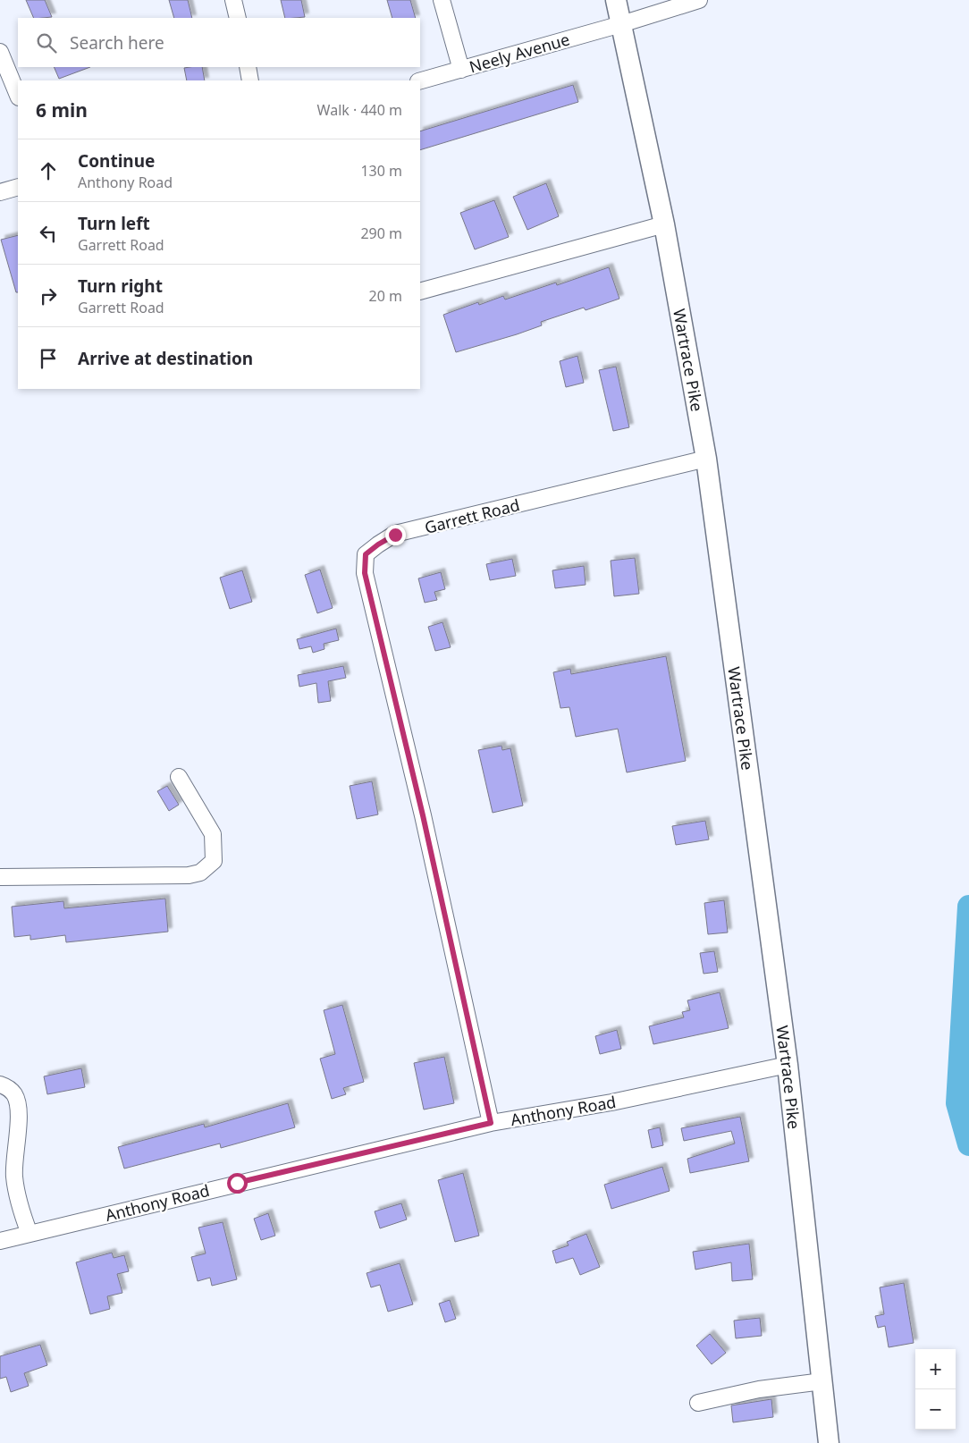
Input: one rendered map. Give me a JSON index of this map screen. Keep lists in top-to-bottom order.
{
  "streets": {
    "main road": ["Wartrace Pike"],
    "street": ["Neely Avenue", "Garrett Road", "Anthony Road"]
  },
  "crossings": [
    ["Neely Avenue", "Wartrace Pike"],
    ["Wartrace Pike", "Garrett Road"],
    ["Wartrace Pike", "Anthony Road"],
    ["Garrett Road", "Anthony Road"]
  ],
  "page": {
    "search": "Search here",
    "heading": ["6 min", "Walk · 440 m"],
    "list": [
      ["Continue", "Anthony Road", "130 m"],
      ["Turn left", "Garrett Road", "290 m"],
      ["Turn right", "Garrett Road", "20 m"],
      "Arrive at destination"
    ],
    "map_buttons": ["+", "−"]
  }
}
